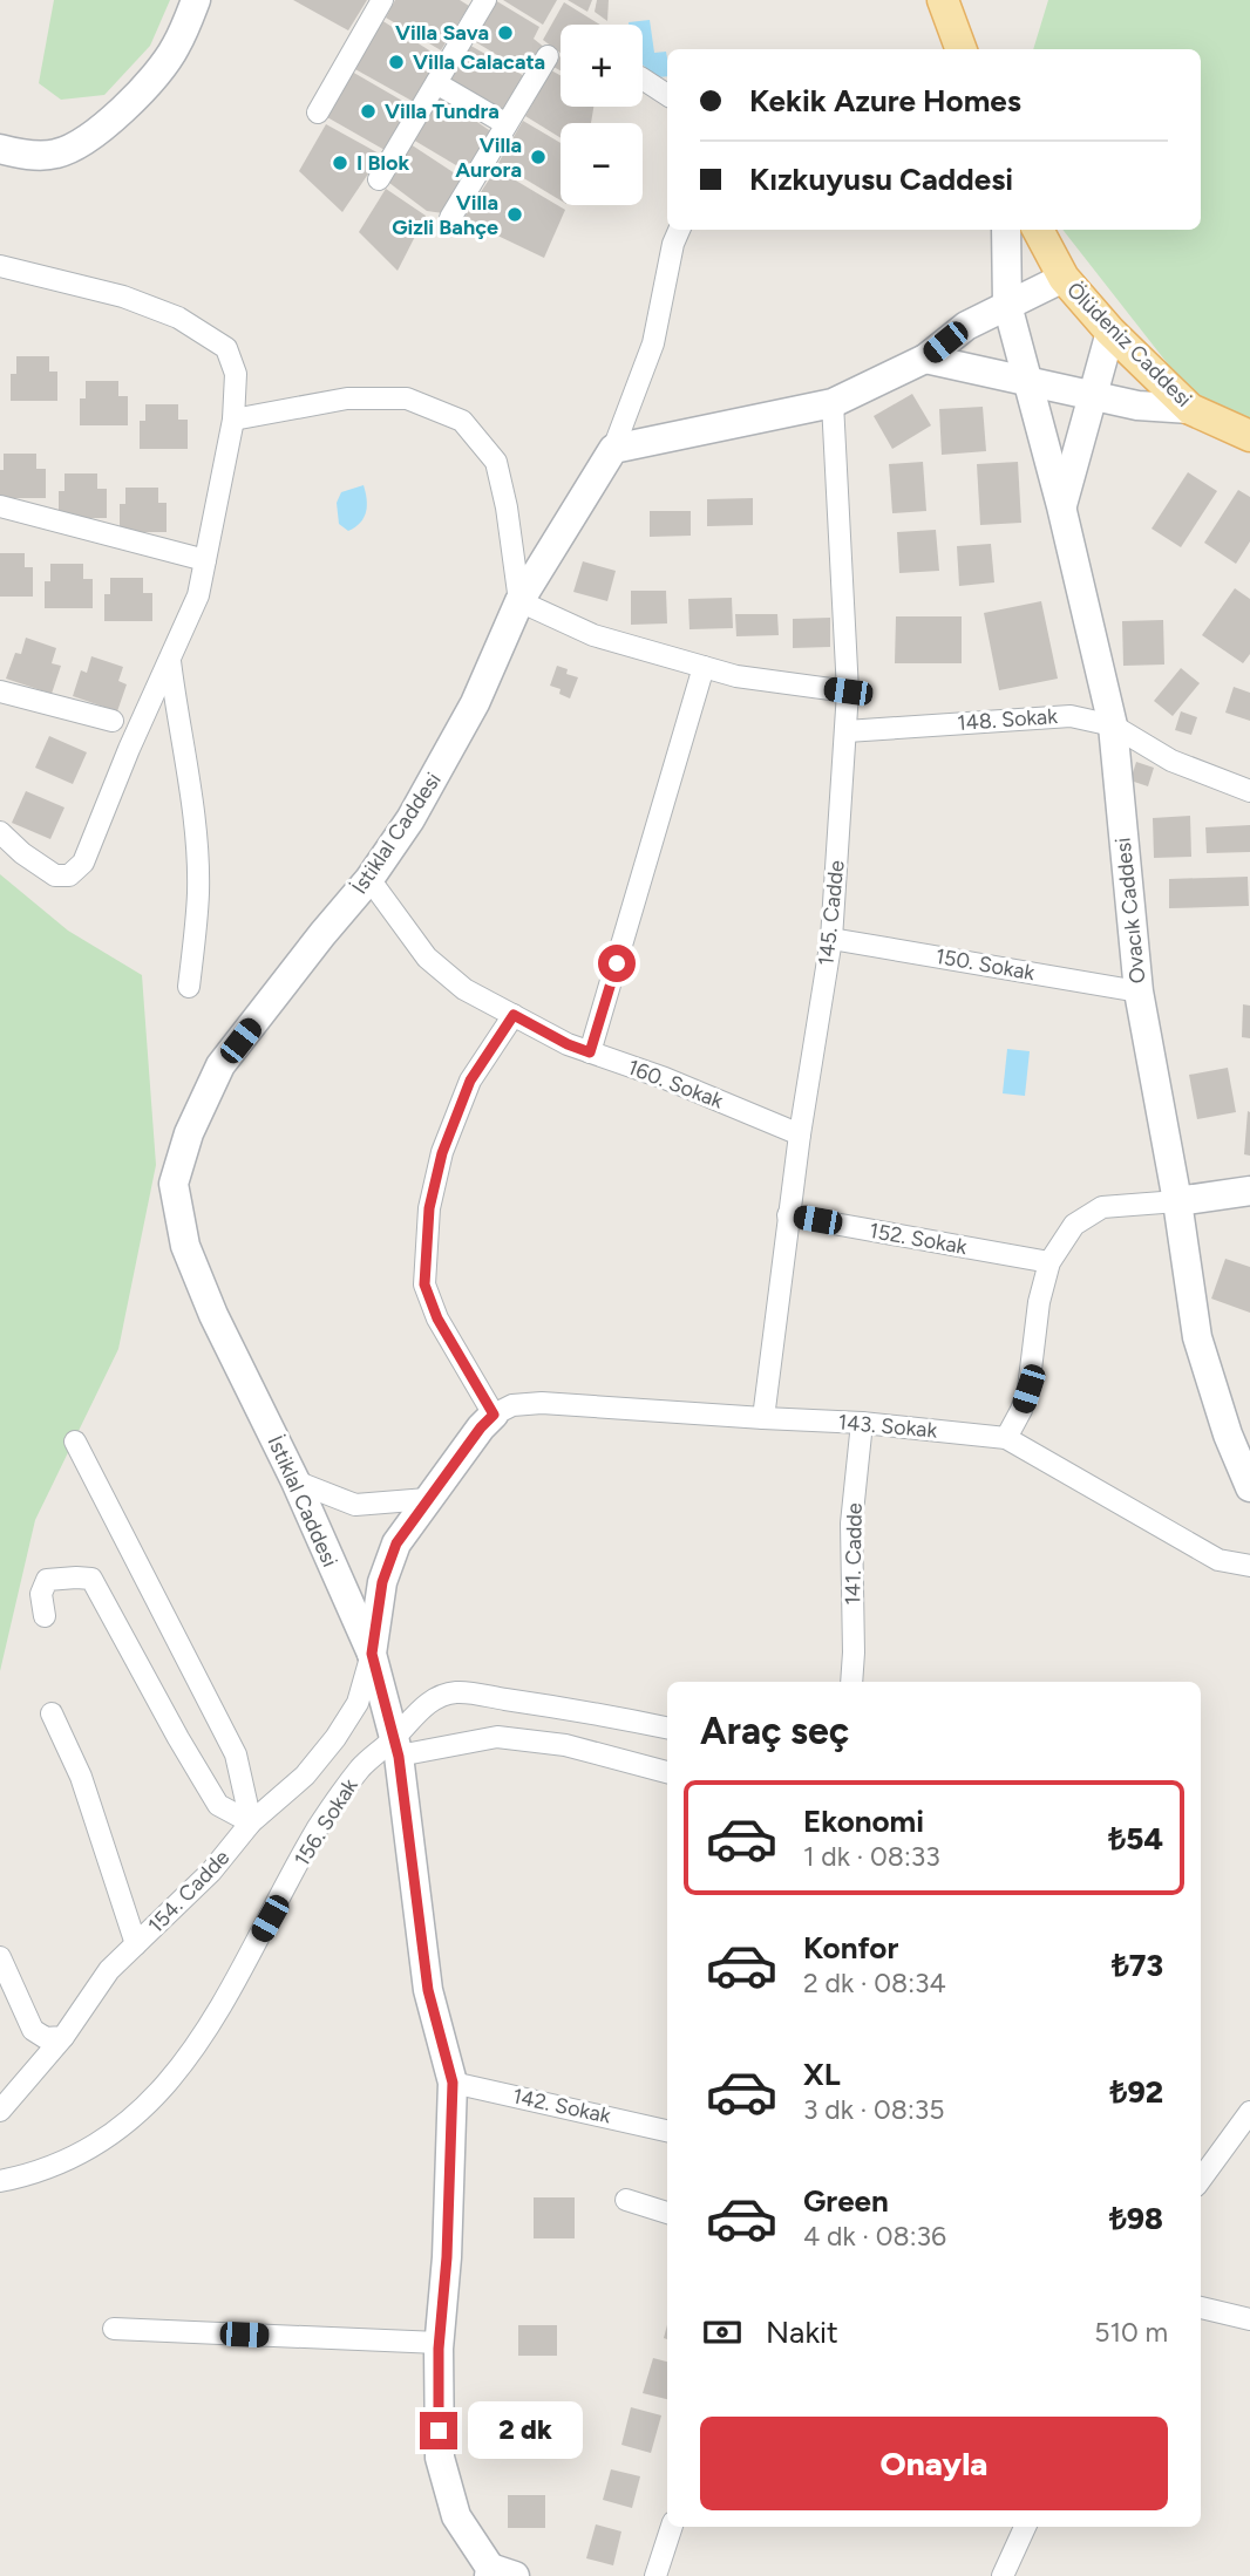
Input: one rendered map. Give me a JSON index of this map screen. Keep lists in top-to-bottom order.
{
  "streets": {
    "main road": ["Ölüdeniz Caddesi"],
    "street": [
      "148. Sokak",
      "İstiklal Caddesi",
      "Ovacık Caddesi",
      "145. Cadde",
      "150. Sokak",
      "160. Sokak",
      "152. Sokak",
      "143. Sokak",
      "141. Cadde",
      "156. Sokak",
      "154. Cadde",
      "142. Sokak"
    ]
  },
  "crossings": [
    ["Ölüdeniz Caddesi", "Ovacık Caddesi"],
    ["148. Sokak", "Ovacık Caddesi"],
    ["148. Sokak", "145. Cadde"],
    ["İstiklal Caddesi", "160. Sokak"],
    ["İstiklal Caddesi", "154. Cadde"],
    ["Ovacık Caddesi", "150. Sokak"],
    ["145. Cadde", "150. Sokak"],
    ["145. Cadde", "160. Sokak"],
    ["145. Cadde", "152. Sokak"],
    ["145. Cadde", "143. Sokak"],
    ["143. Sokak", "141. Cadde"]
  ],
  "places": [
    "Villa Sava",
    "Villa Calacata",
    "Villa Tundra",
    "Villa Aurora",
    "I Blok",
    "Villa Gizli Bahçe"
  ],
  "page": {
    "map_buttons": ["+", "−"],
    "banner": ["Kekik Azure Homes", "Kızkuyusu Caddesi"],
    "heading": "Araç seç",
    "list": [
      {
        "name": "Ekonomi",
        "note": "1 dk · 08:33",
        "value": "₺54"
      },
      {
        "name": "Konfor",
        "note": "2 dk · 08:34",
        "value": "₺73"
      },
      {
        "name": "XL",
        "note": "3 dk · 08:35",
        "value": "₺92"
      },
      {
        "name": "Green",
        "note": "4 dk · 08:36",
        "value": "₺98"
      }
    ],
    "pay": ["Nakit", "510 m"],
    "buttons": "Onayla",
    "bubble": "2 dk"
  }
}
